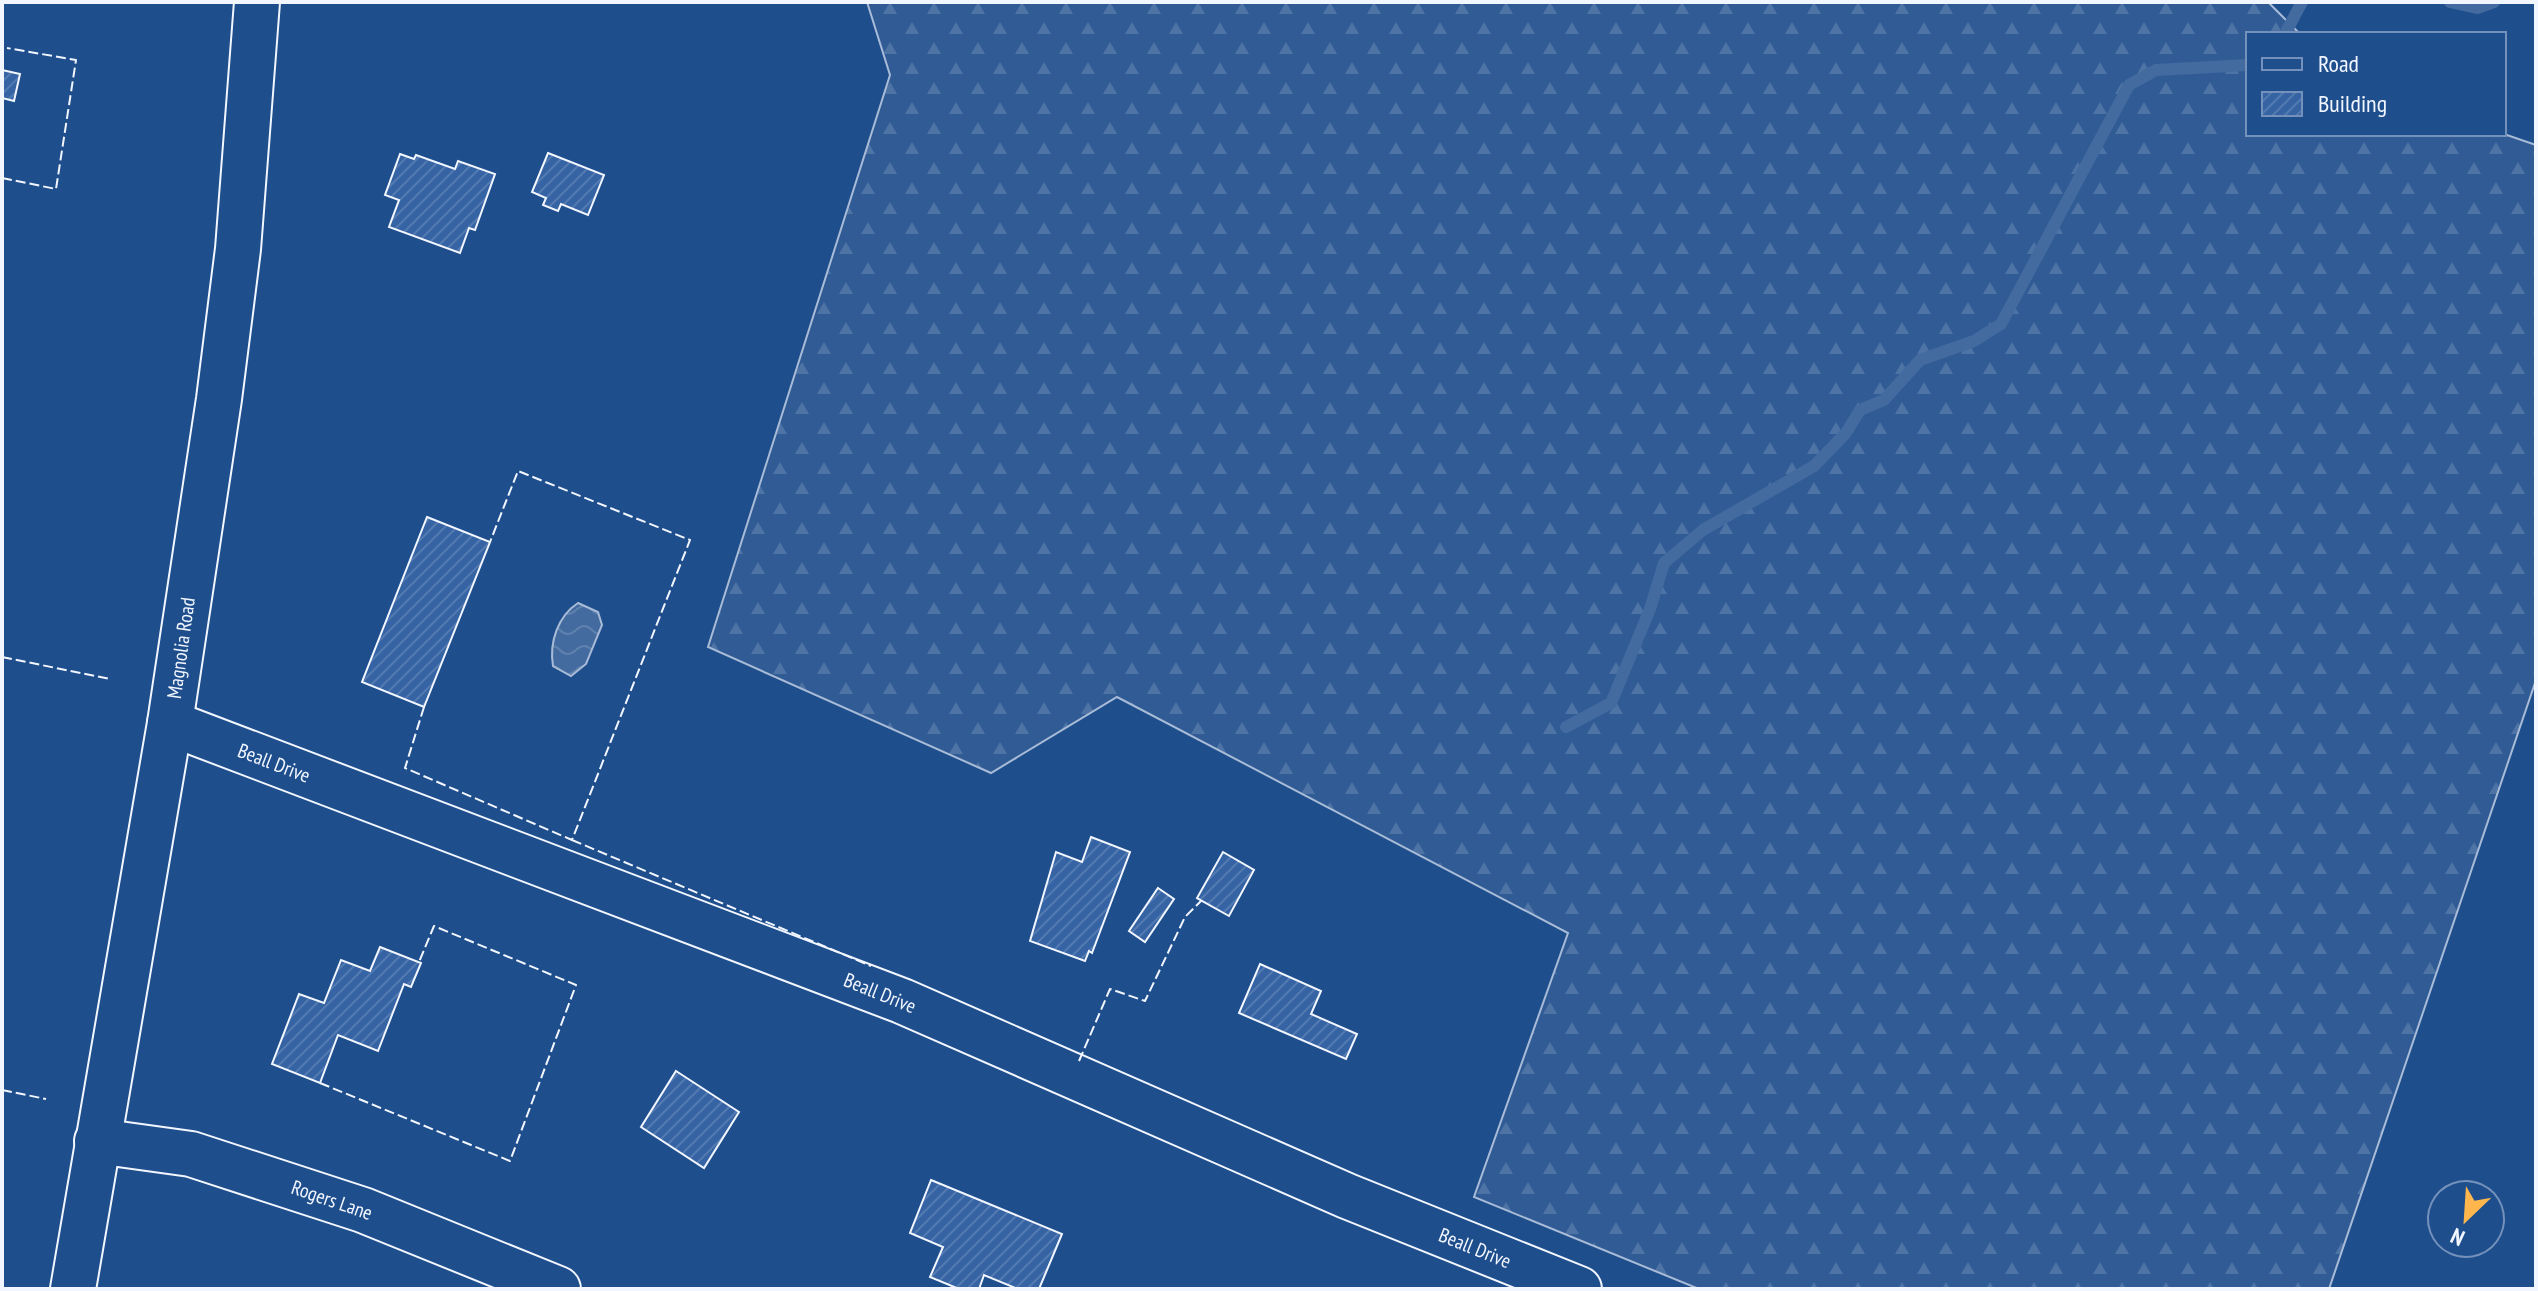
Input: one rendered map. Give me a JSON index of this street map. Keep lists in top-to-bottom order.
{
  "streets": {
    "main road": ["Magnolia Road", "Beall Drive", "Rogers Lane"]
  },
  "crossings": [
    ["Magnolia Road", "Beall Drive"],
    ["Magnolia Road", "Rogers Lane"]
  ],
  "legend": ["Road", "Building"],
  "north": "bottom left"
}
